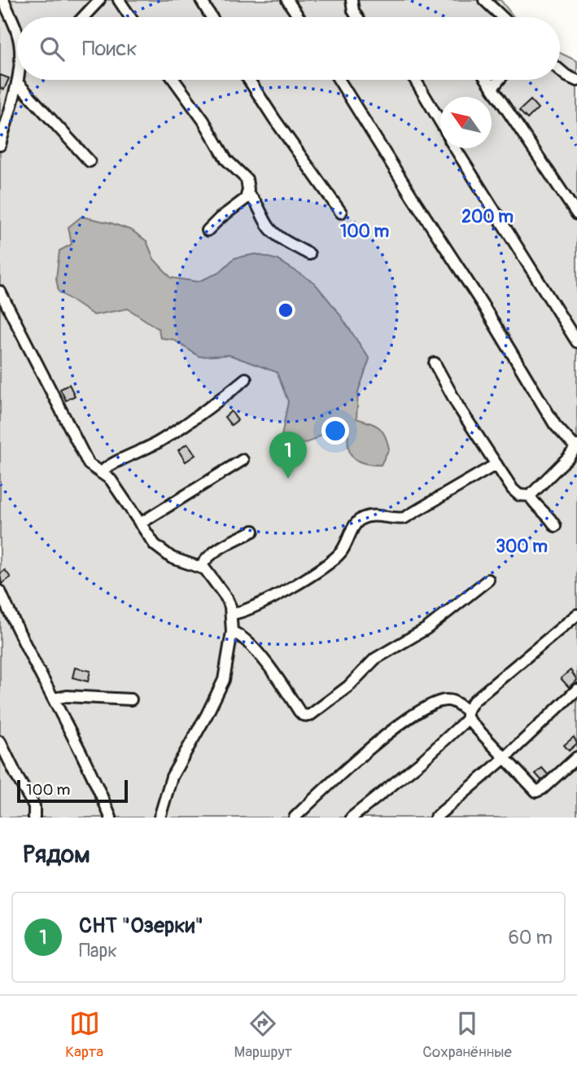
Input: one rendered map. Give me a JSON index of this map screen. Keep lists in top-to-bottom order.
{
  "scale_bar": "100 m",
  "north": "top left",
  "page": {
    "search": "Поиск",
    "pins": "1",
    "scale": "100 m",
    "heading": "Рядом",
    "list": [
      {
        "mark": "1",
        "name": "СНТ \"Озерки\"",
        "note": "Парк",
        "value": "60 m"
      }
    ],
    "nav": ["Карта", "Маршрут", "Сохранённые"]
  },
  "rings": ["200 m", "100 m", "300 m"]
}
